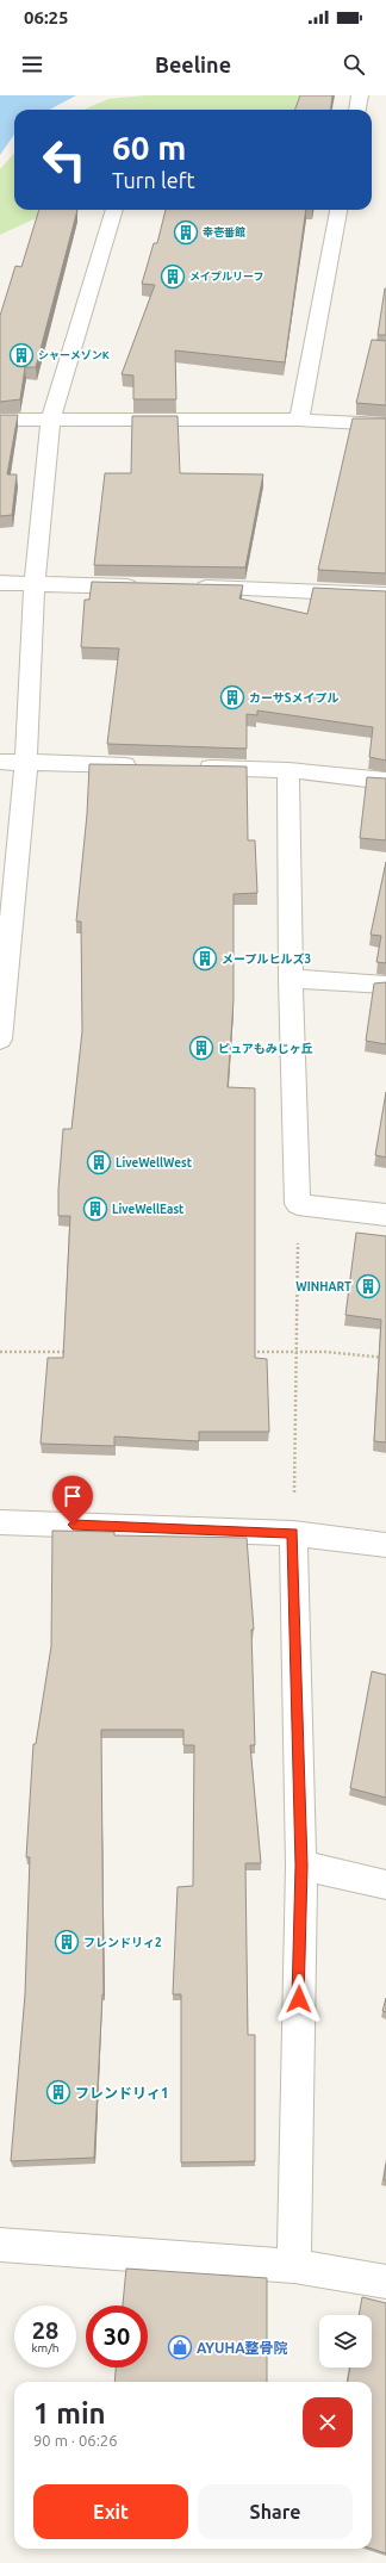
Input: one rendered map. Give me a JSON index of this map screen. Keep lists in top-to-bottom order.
{
  "places": {
    "building": [
      "幸壱番館",
      "メイプルリーフ",
      "シャーメゾンK",
      "カーサSメイプル",
      "メープルヒルズ3",
      "ピュアもみじヶ丘",
      "LiveWellWest",
      "LiveWellEast",
      "WINHART",
      "フレンドリィ2",
      "フレンドリィ1"
    ],
    "shop": ["AYUHA整骨院"]
  },
  "page": {
    "status": "06:25",
    "header": "Beeline",
    "turn": ["60 m", "Turn left"],
    "speed": "28 km/h",
    "limit": "30",
    "heading": ["1 min", "90 m · 06:26"],
    "buttons": ["Exit", "Share"]
  }
}
